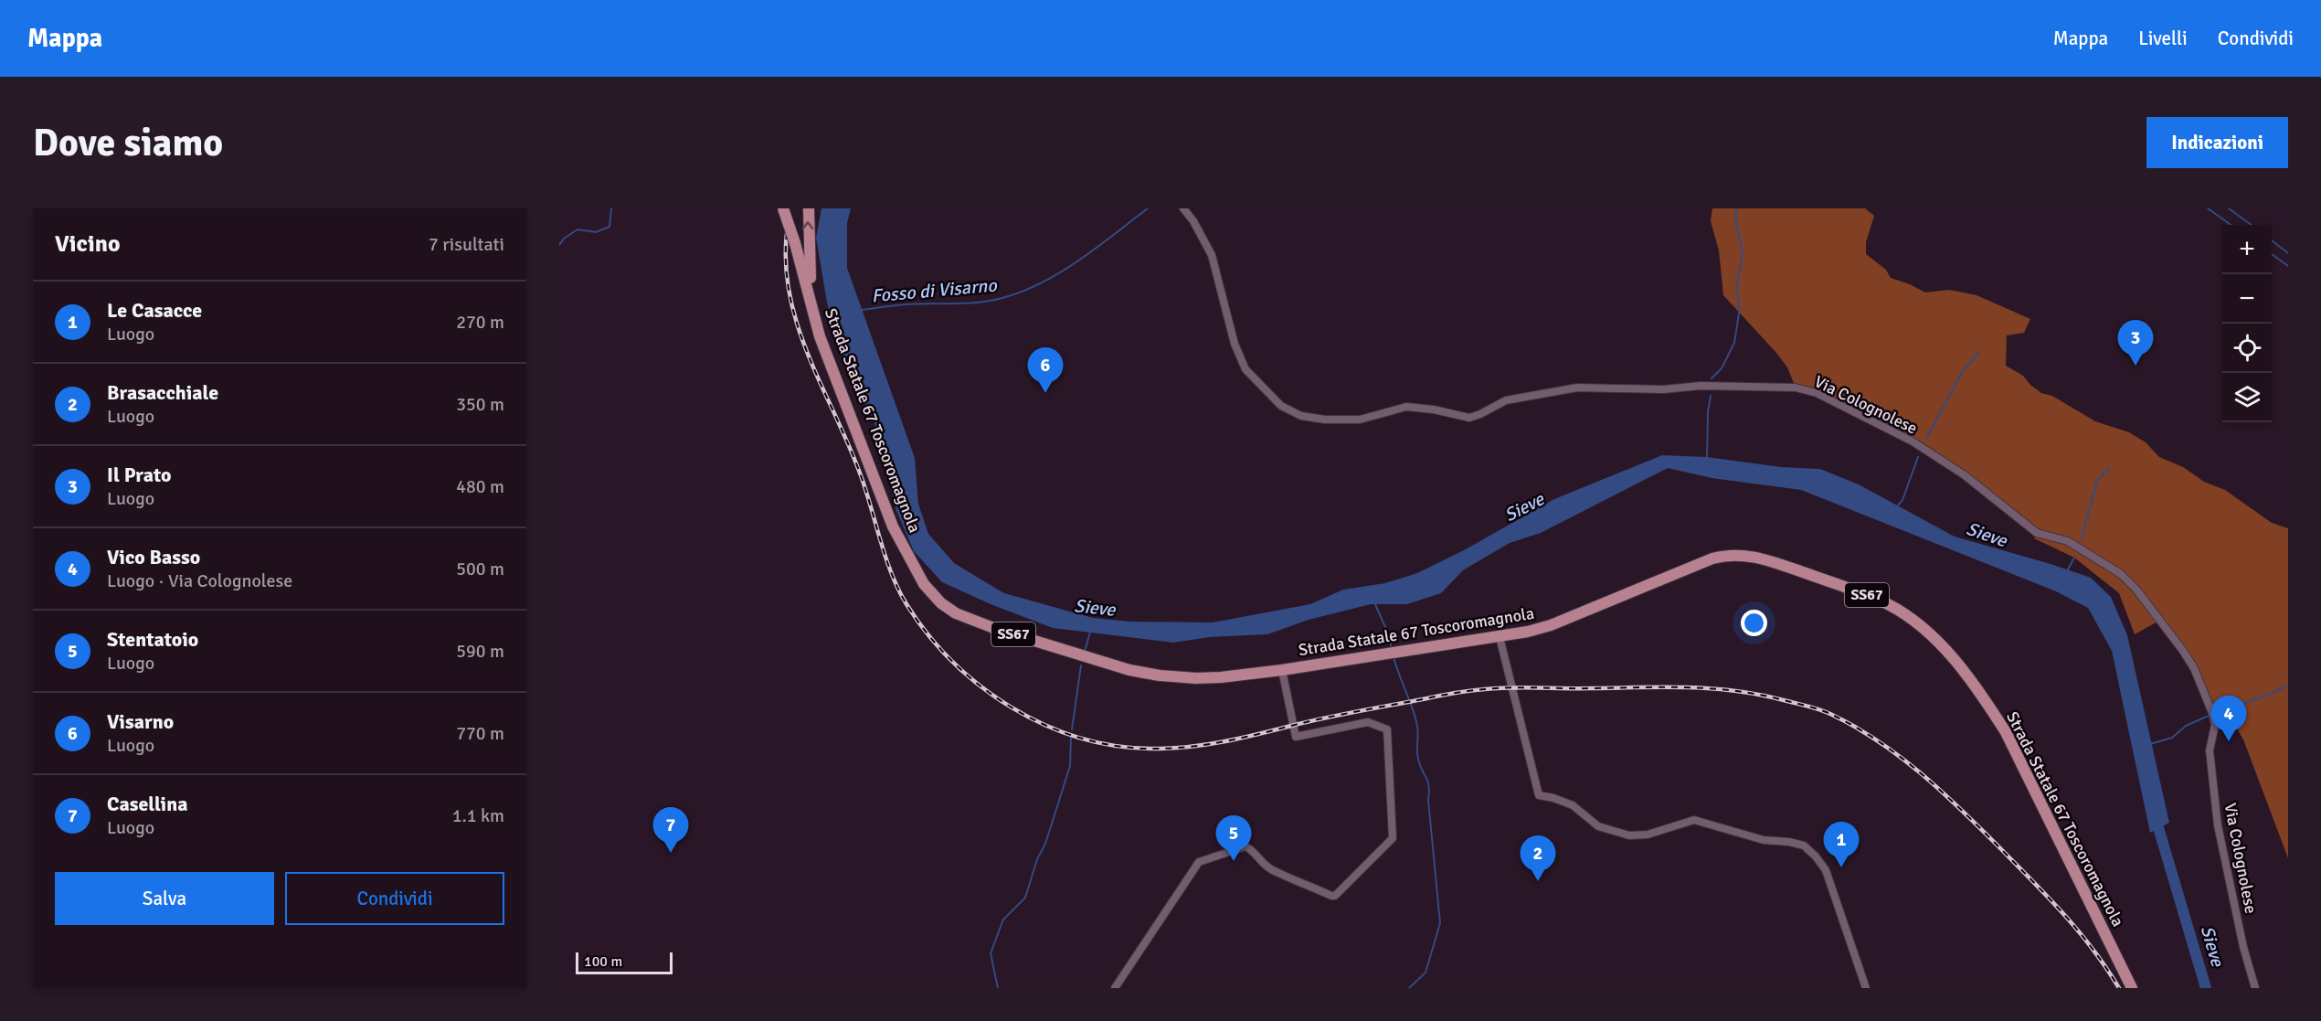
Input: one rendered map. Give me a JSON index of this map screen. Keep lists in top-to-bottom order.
{
  "streets": {
    "main road": ["Strada Statale 67 Toscoromagnola", "SS67"],
    "street": ["Via Colognolese"]
  },
  "water": ["Fosso di Visarno", "Sieve"],
  "scale_bar": "100 m",
  "page": {
    "header": "Mappa",
    "nav": ["Mappa", "Livelli", "Condividi"],
    "buttons": [
      "Indicazioni",
      ["Salva", "Condividi"]
    ],
    "title": "Dove siamo",
    "heading": ["Vicino", "7 risultati"],
    "map_buttons": ["+", "−"],
    "list": [
      {
        "mark": "1",
        "name": "Le Casacce",
        "note": "Luogo",
        "value": "270 m"
      },
      {
        "mark": "2",
        "name": "Brasacchiale",
        "note": "Luogo",
        "value": "350 m"
      },
      {
        "mark": "3",
        "name": "Il Prato",
        "note": "Luogo",
        "value": "480 m"
      },
      {
        "mark": "4",
        "name": "Vico Basso",
        "note": "Luogo · Via Colognolese",
        "value": "500 m"
      },
      {
        "mark": "5",
        "name": "Stentatoio",
        "note": "Luogo",
        "value": "590 m"
      },
      {
        "mark": "6",
        "name": "Visarno",
        "note": "Luogo",
        "value": "770 m"
      },
      {
        "mark": "7",
        "name": "Casellina",
        "note": "Luogo",
        "value": "1.1 km"
      }
    ],
    "pins": [
      "3",
      "6",
      "4",
      "7",
      "5",
      "1",
      "2"
    ],
    "scale": "100 m"
  }
}
